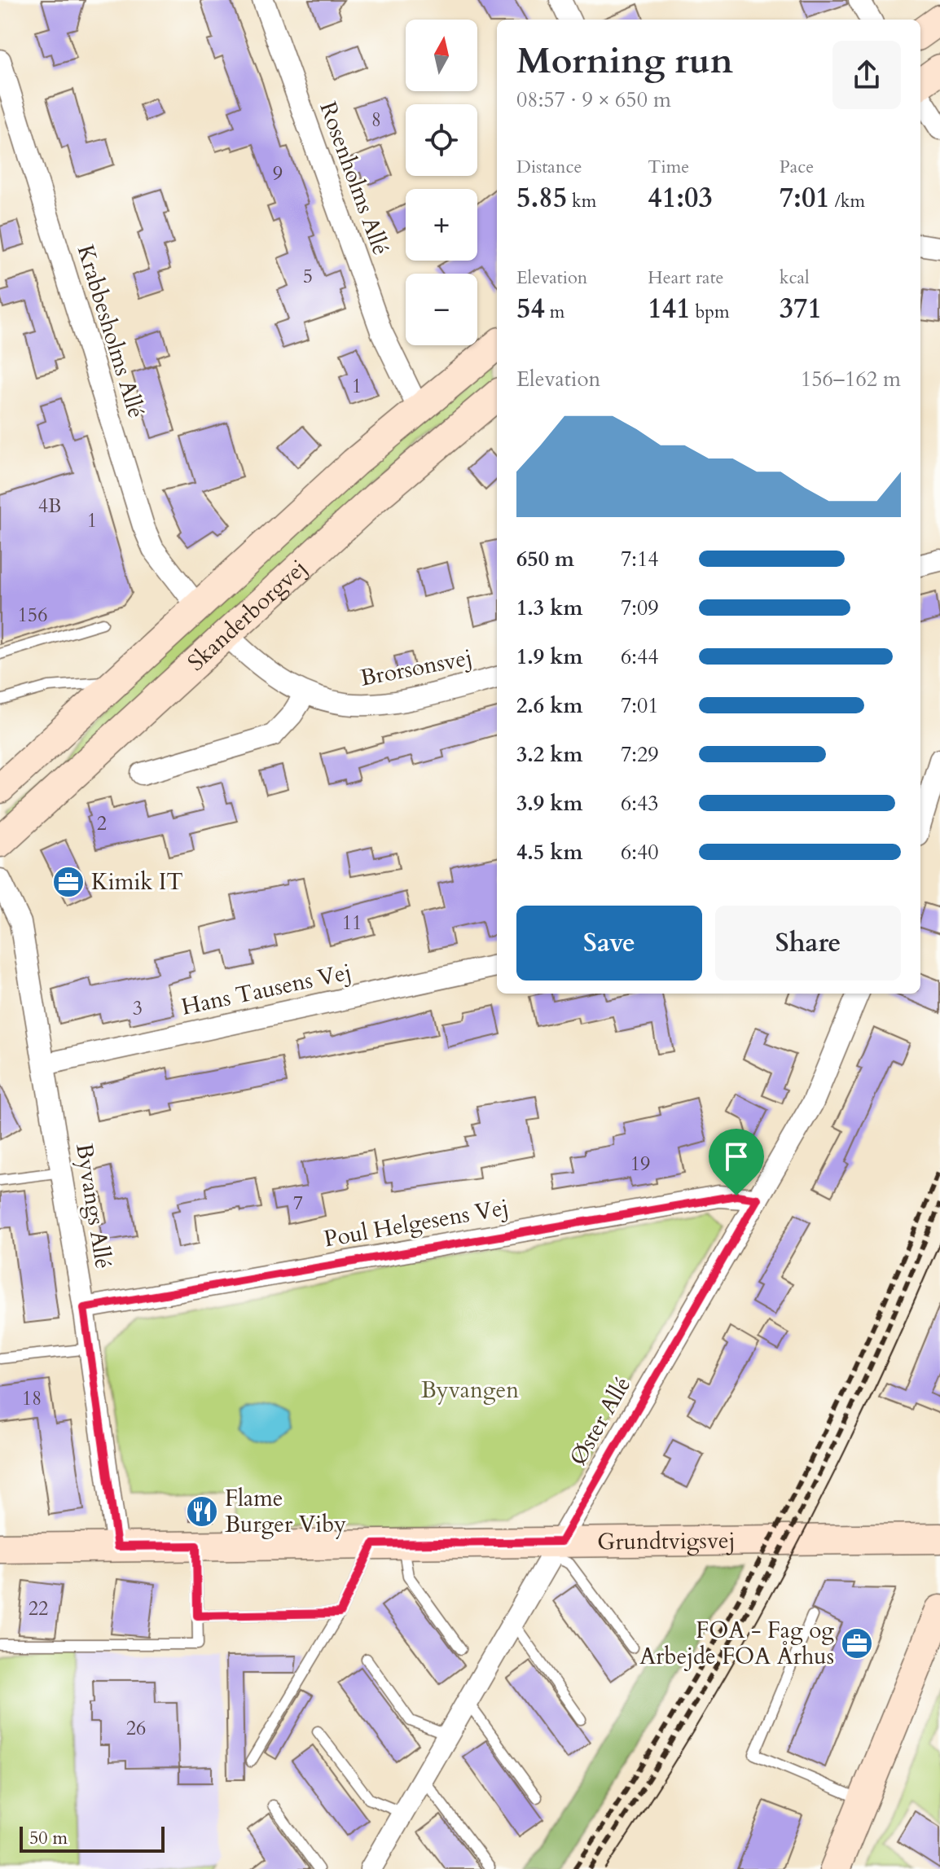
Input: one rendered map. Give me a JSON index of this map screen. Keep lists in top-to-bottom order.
{
  "streets": {
    "street": [
      "Rosenholms Allé",
      "Krabbesholms Allé",
      "Skanderborgvej",
      "Brorsonsvej",
      "Hans Tausens Vej",
      "Byvangs Allé",
      "Poul Helgesens Vej",
      "Øster Allé",
      "Grundtvigsvej"
    ]
  },
  "crossings": [
    ["Rosenholms Allé", "Skanderborgvej"],
    ["Krabbesholms Allé", "Skanderborgvej"],
    ["Skanderborgvej", "Brorsonsvej"],
    ["Hans Tausens Vej", "Byvangs Allé"],
    ["Byvangs Allé", "Poul Helgesens Vej"],
    ["Byvangs Allé", "Grundtvigsvej"],
    ["Poul Helgesens Vej", "Øster Allé"],
    ["Øster Allé", "Grundtvigsvej"]
  ],
  "parks": ["Byvangen"],
  "places": {
    "office": ["Kimik IT", "FOA - Fag og Arbejde FOA Århus"],
    "restaurant": ["Flame Burger Viby"]
  },
  "house_numbers": [
    "8",
    "9",
    "5",
    "1",
    "4B",
    "1",
    "156",
    "2",
    "11",
    "3",
    "19",
    "7",
    "18",
    "22",
    "26"
  ],
  "scale_bar": "50 m",
  "north": "top",
  "page": {
    "map_buttons": ["+", "−"],
    "heading": ["Morning run", "08:57 · 9 × 650 m"],
    "stats": [
      ["Distance", "5.85 km"],
      ["Time", "41:03"],
      ["Pace", "7:01 /km"],
      ["Elevation", "54 m"],
      ["Heart rate", "141 bpm"],
      ["kcal", "371"]
    ],
    "chart": ["Elevation", "156–162 m"],
    "list": [
      {
        "name": "650 m",
        "note": "7:14"
      },
      {
        "name": "1.3 km",
        "note": "7:09"
      },
      {
        "name": "1.9 km",
        "note": "6:44"
      },
      {
        "name": "2.6 km",
        "note": "7:01"
      },
      {
        "name": "3.2 km",
        "note": "7:29"
      },
      {
        "name": "3.9 km",
        "note": "6:43"
      },
      {
        "name": "4.5 km",
        "note": "6:40"
      }
    ],
    "buttons": ["Save", "Share"],
    "scale": "50 m"
  }
}
